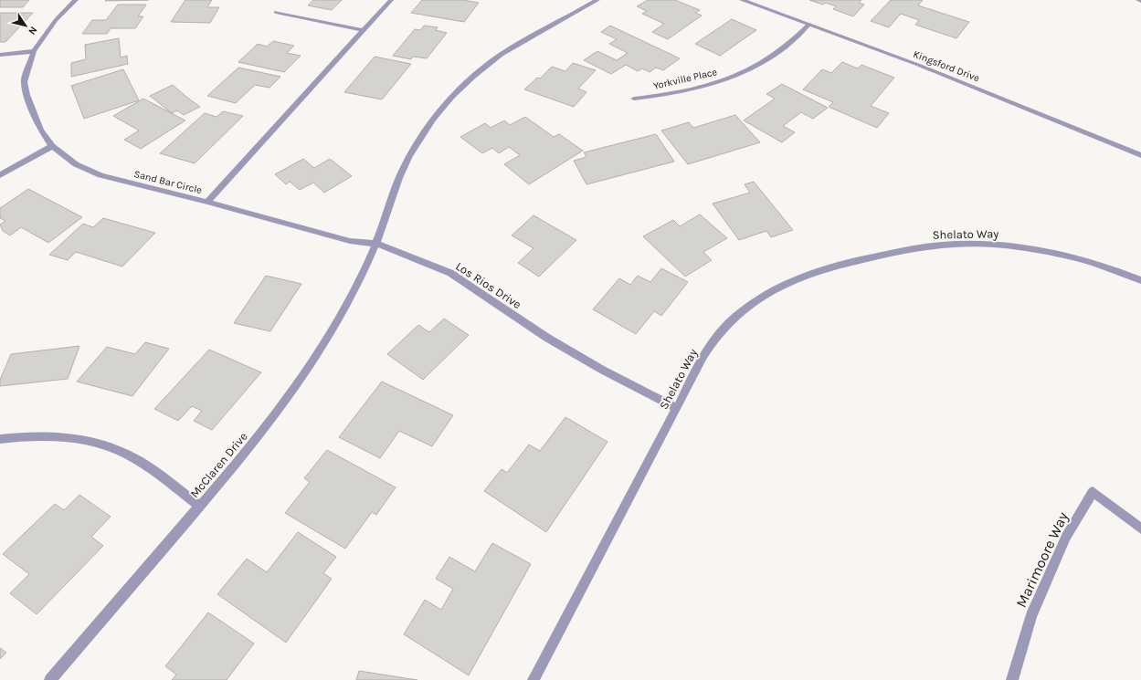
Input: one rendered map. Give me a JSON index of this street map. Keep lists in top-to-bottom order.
{
  "streets": {
    "street": [
      "Kingsford Drive",
      "Yorkville Place",
      "Sand Bar Circle",
      "Shelato Way",
      "Los Rios Drive",
      "McClaren Drive",
      "Marimoore Way"
    ]
  },
  "crossings": [
    ["Kingsford Drive", "Yorkville Place"],
    ["Sand Bar Circle", "Los Rios Drive"],
    ["Shelato Way", "Los Rios Drive"],
    ["Los Rios Drive", "McClaren Drive"]
  ],
  "north": "bottom right"
}
